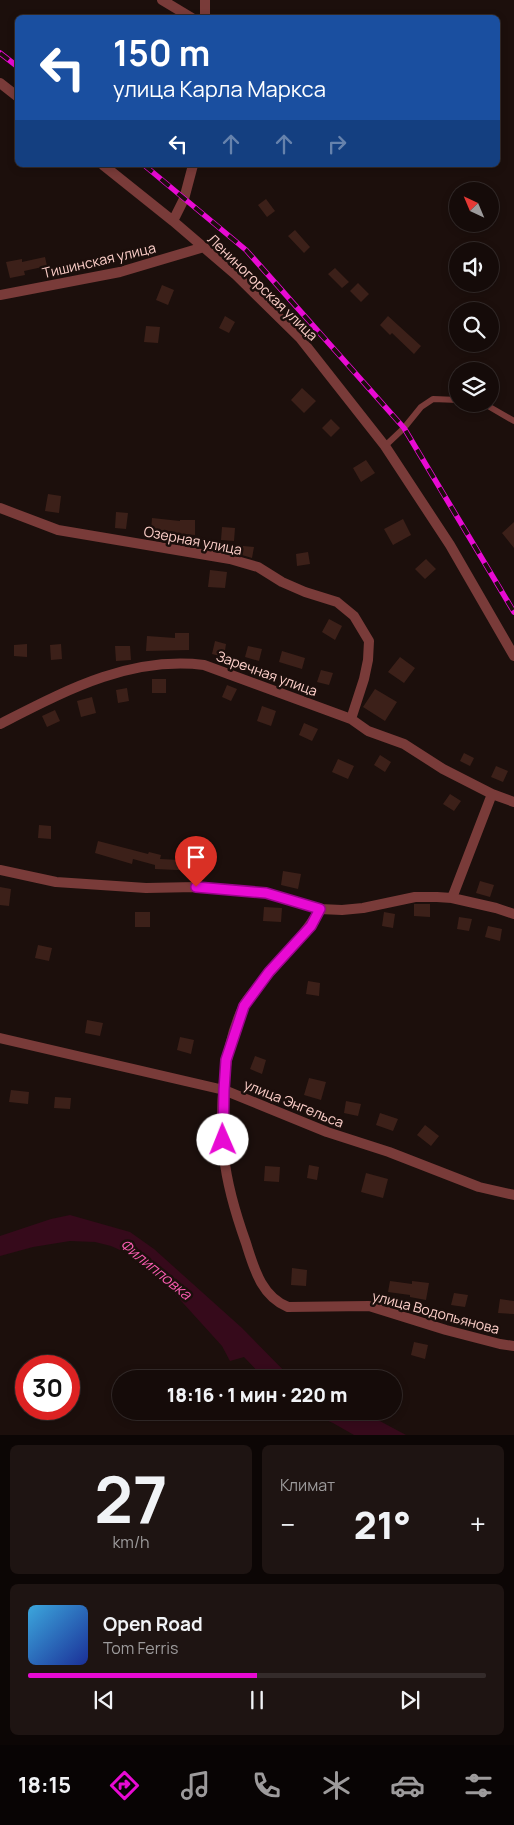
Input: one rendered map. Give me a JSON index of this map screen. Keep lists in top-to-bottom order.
{
  "streets": {
    "street": [
      "Тишинская улица",
      "Лениногорская улица",
      "Озерная улица",
      "Заречная улица",
      "улица Энгельса",
      "улица Водопьянова"
    ]
  },
  "crossings": [
    ["Тишинская улица", "Лениногорская улица"],
    ["Озерная улица", "Заречная улица"],
    ["улица Энгельса", "улица Водопьянова"]
  ],
  "water": ["Филипповка"],
  "north": "top left",
  "page": {
    "turn": ["150 m", "улица Карла Маркса"],
    "limit": "30",
    "trip": "18:16 · 1 мин · 220 m",
    "tile": [
      ["27", "km/h"],
      "Климат"
    ],
    "heat": ["−", "21°", "+"],
    "song": ["Open Road", "Tom Ferris"],
    "tabs": "18:15"
  }
}
